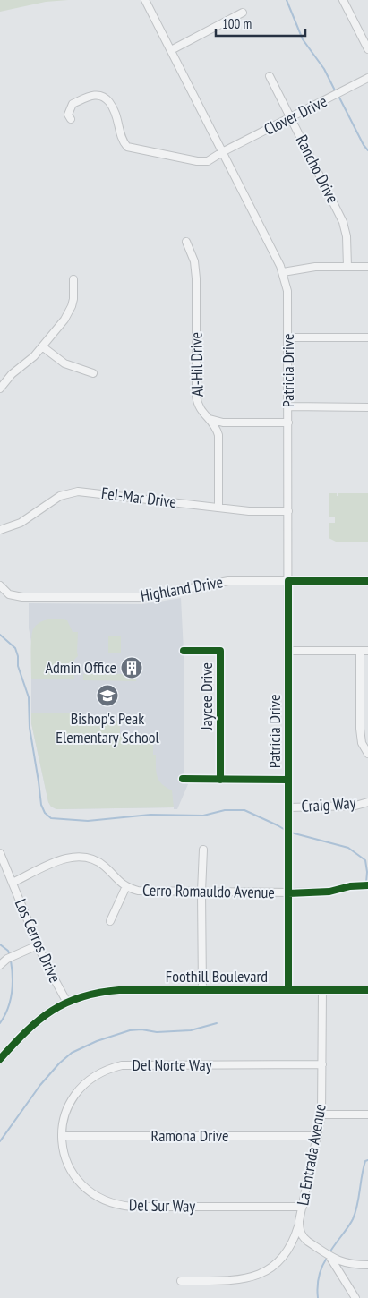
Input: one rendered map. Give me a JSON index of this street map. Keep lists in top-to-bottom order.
{
  "streets": {
    "street": [
      "Clover Drive",
      "Rancho Drive",
      "Al-Hil Drive",
      "Patricia Drive",
      "Fel-Mar Drive",
      "Highland Drive",
      "Jaycee Drive",
      "Craig Way",
      "Cerro Romauldo Avenue",
      "Los Cerros Drive",
      "Foothill Boulevard",
      "Del Norte Way",
      "Ramona Drive",
      "La Entrada Avenue",
      "Del Sur Way"
    ]
  },
  "crossings": [
    ["Clover Drive", "Rancho Drive"],
    ["Clover Drive", "Patricia Drive"],
    ["Al-Hil Drive", "Fel-Mar Drive"],
    ["Patricia Drive", "Fel-Mar Drive"],
    ["Patricia Drive", "Highland Drive"],
    ["Patricia Drive", "Craig Way"],
    ["Patricia Drive", "Cerro Romauldo Avenue"],
    ["Patricia Drive", "Foothill Boulevard"],
    ["Jaycee Drive", "Craig Way"],
    ["Cerro Romauldo Avenue", "Los Cerros Drive"],
    ["Los Cerros Drive", "Foothill Boulevard"],
    ["Foothill Boulevard", "La Entrada Avenue"],
    ["Del Norte Way", "Ramona Drive"],
    ["Del Norte Way", "La Entrada Avenue"],
    ["Del Norte Way", "Del Sur Way"],
    ["Ramona Drive", "La Entrada Avenue"],
    ["Ramona Drive", "Del Sur Way"],
    ["La Entrada Avenue", "Del Sur Way"]
  ],
  "places": {
    "building": ["Admin Office"],
    "school or university": ["Bishop's Peak Elementary School"]
  },
  "scale_bar": "100 m"
}
